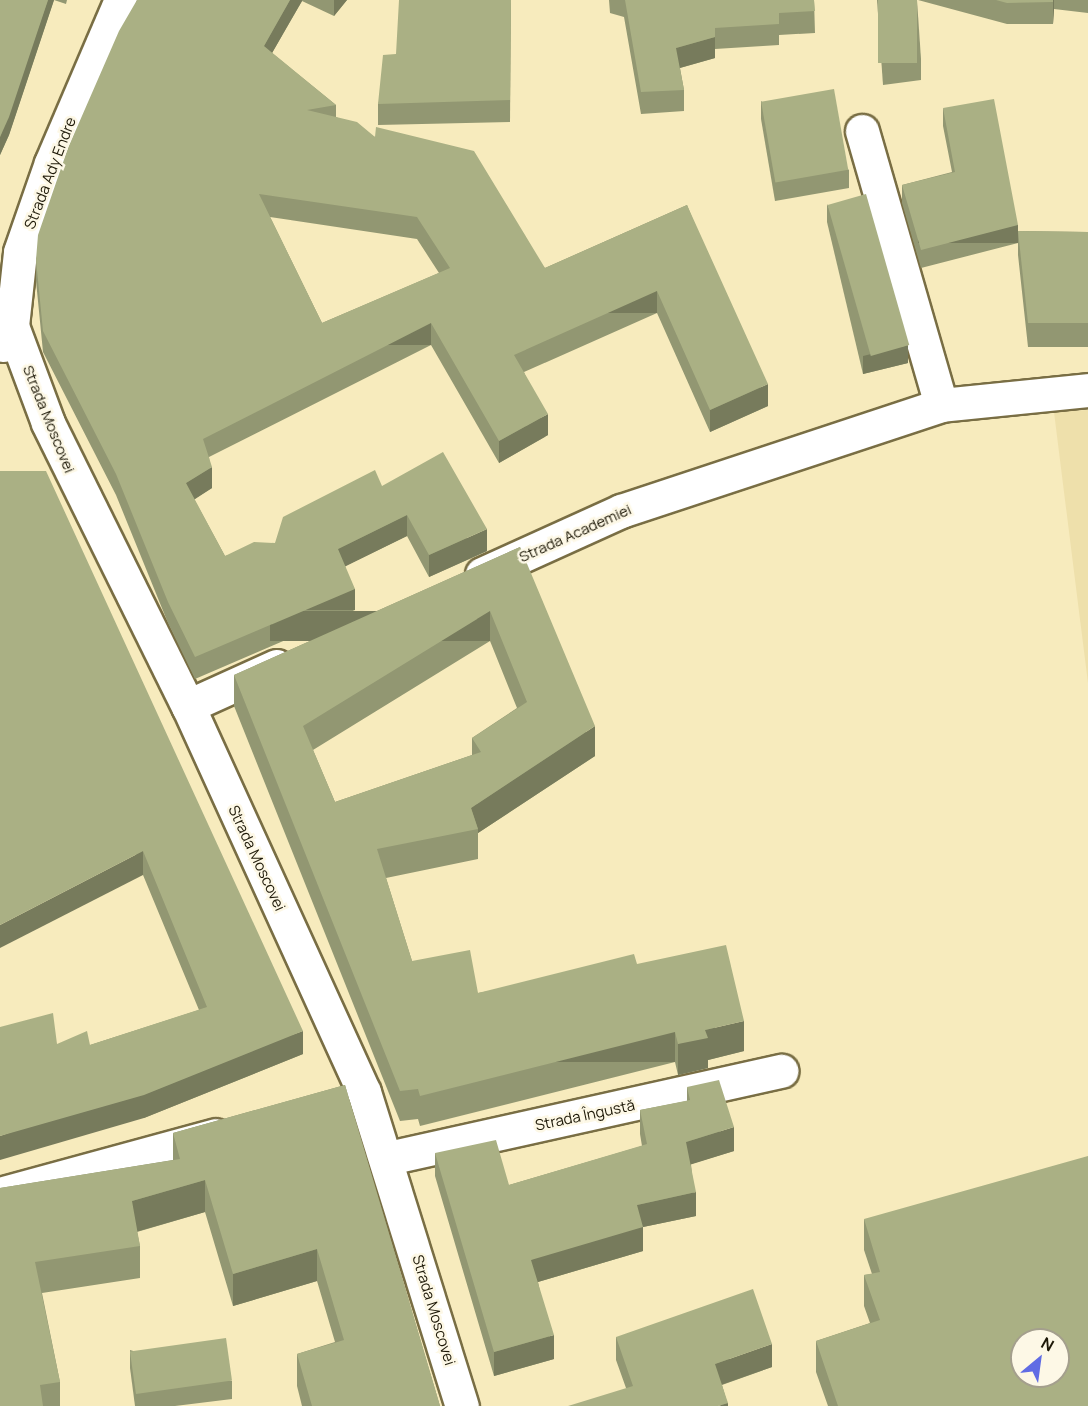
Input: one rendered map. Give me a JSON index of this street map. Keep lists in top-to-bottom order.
{
  "streets": {
    "street": [
      "Strada Ady Endre",
      "Strada Moscovei",
      "Strada Academiei",
      "Strada Îngustă"
    ]
  },
  "crossings": [
    ["Strada Ady Endre", "Strada Moscovei"],
    ["Strada Moscovei", "Strada Îngustă"]
  ],
  "north": "top right"
}
